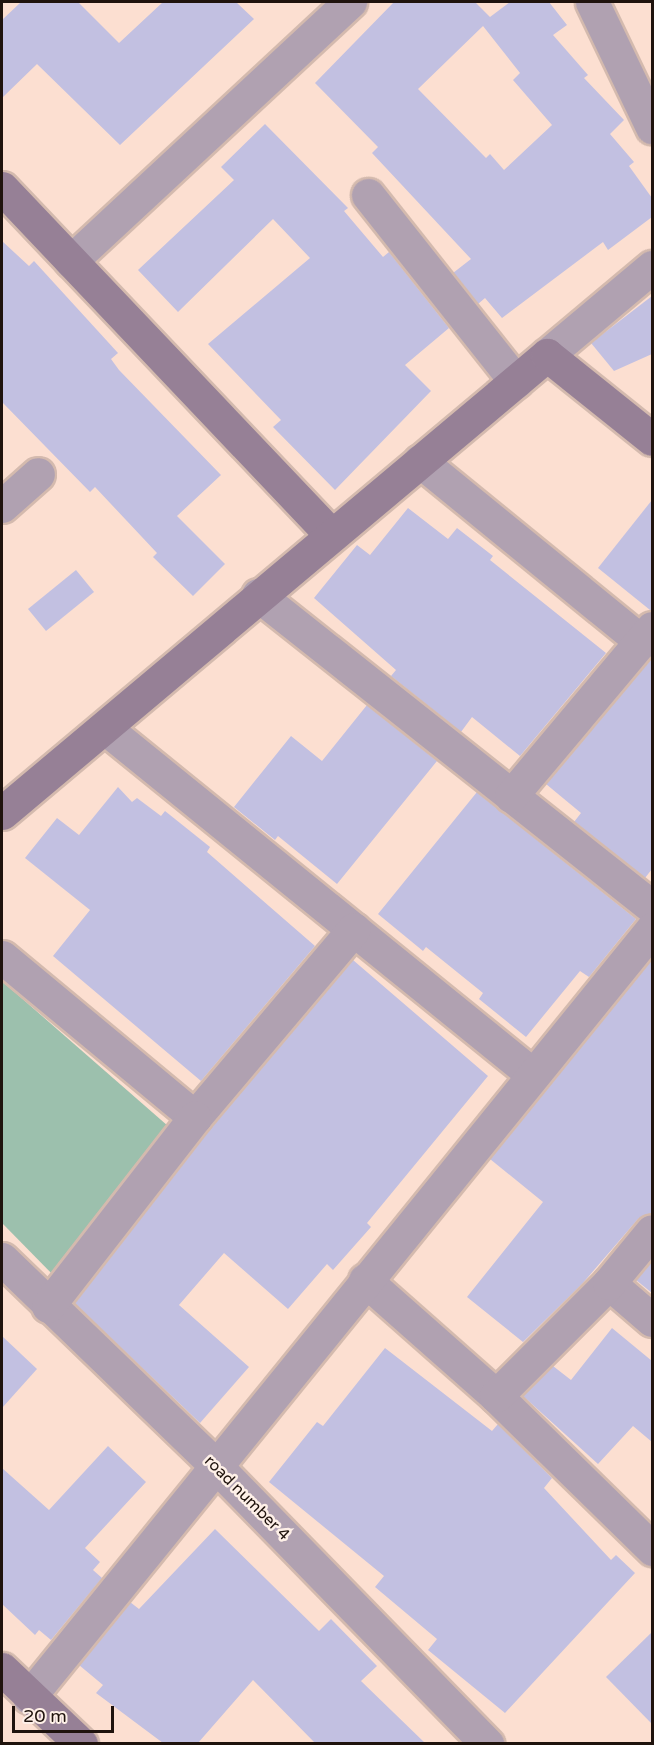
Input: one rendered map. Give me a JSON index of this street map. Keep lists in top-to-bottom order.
{
  "streets": {
    "street": ["road number 4"]
  },
  "scale_bar": "20 m"
}
